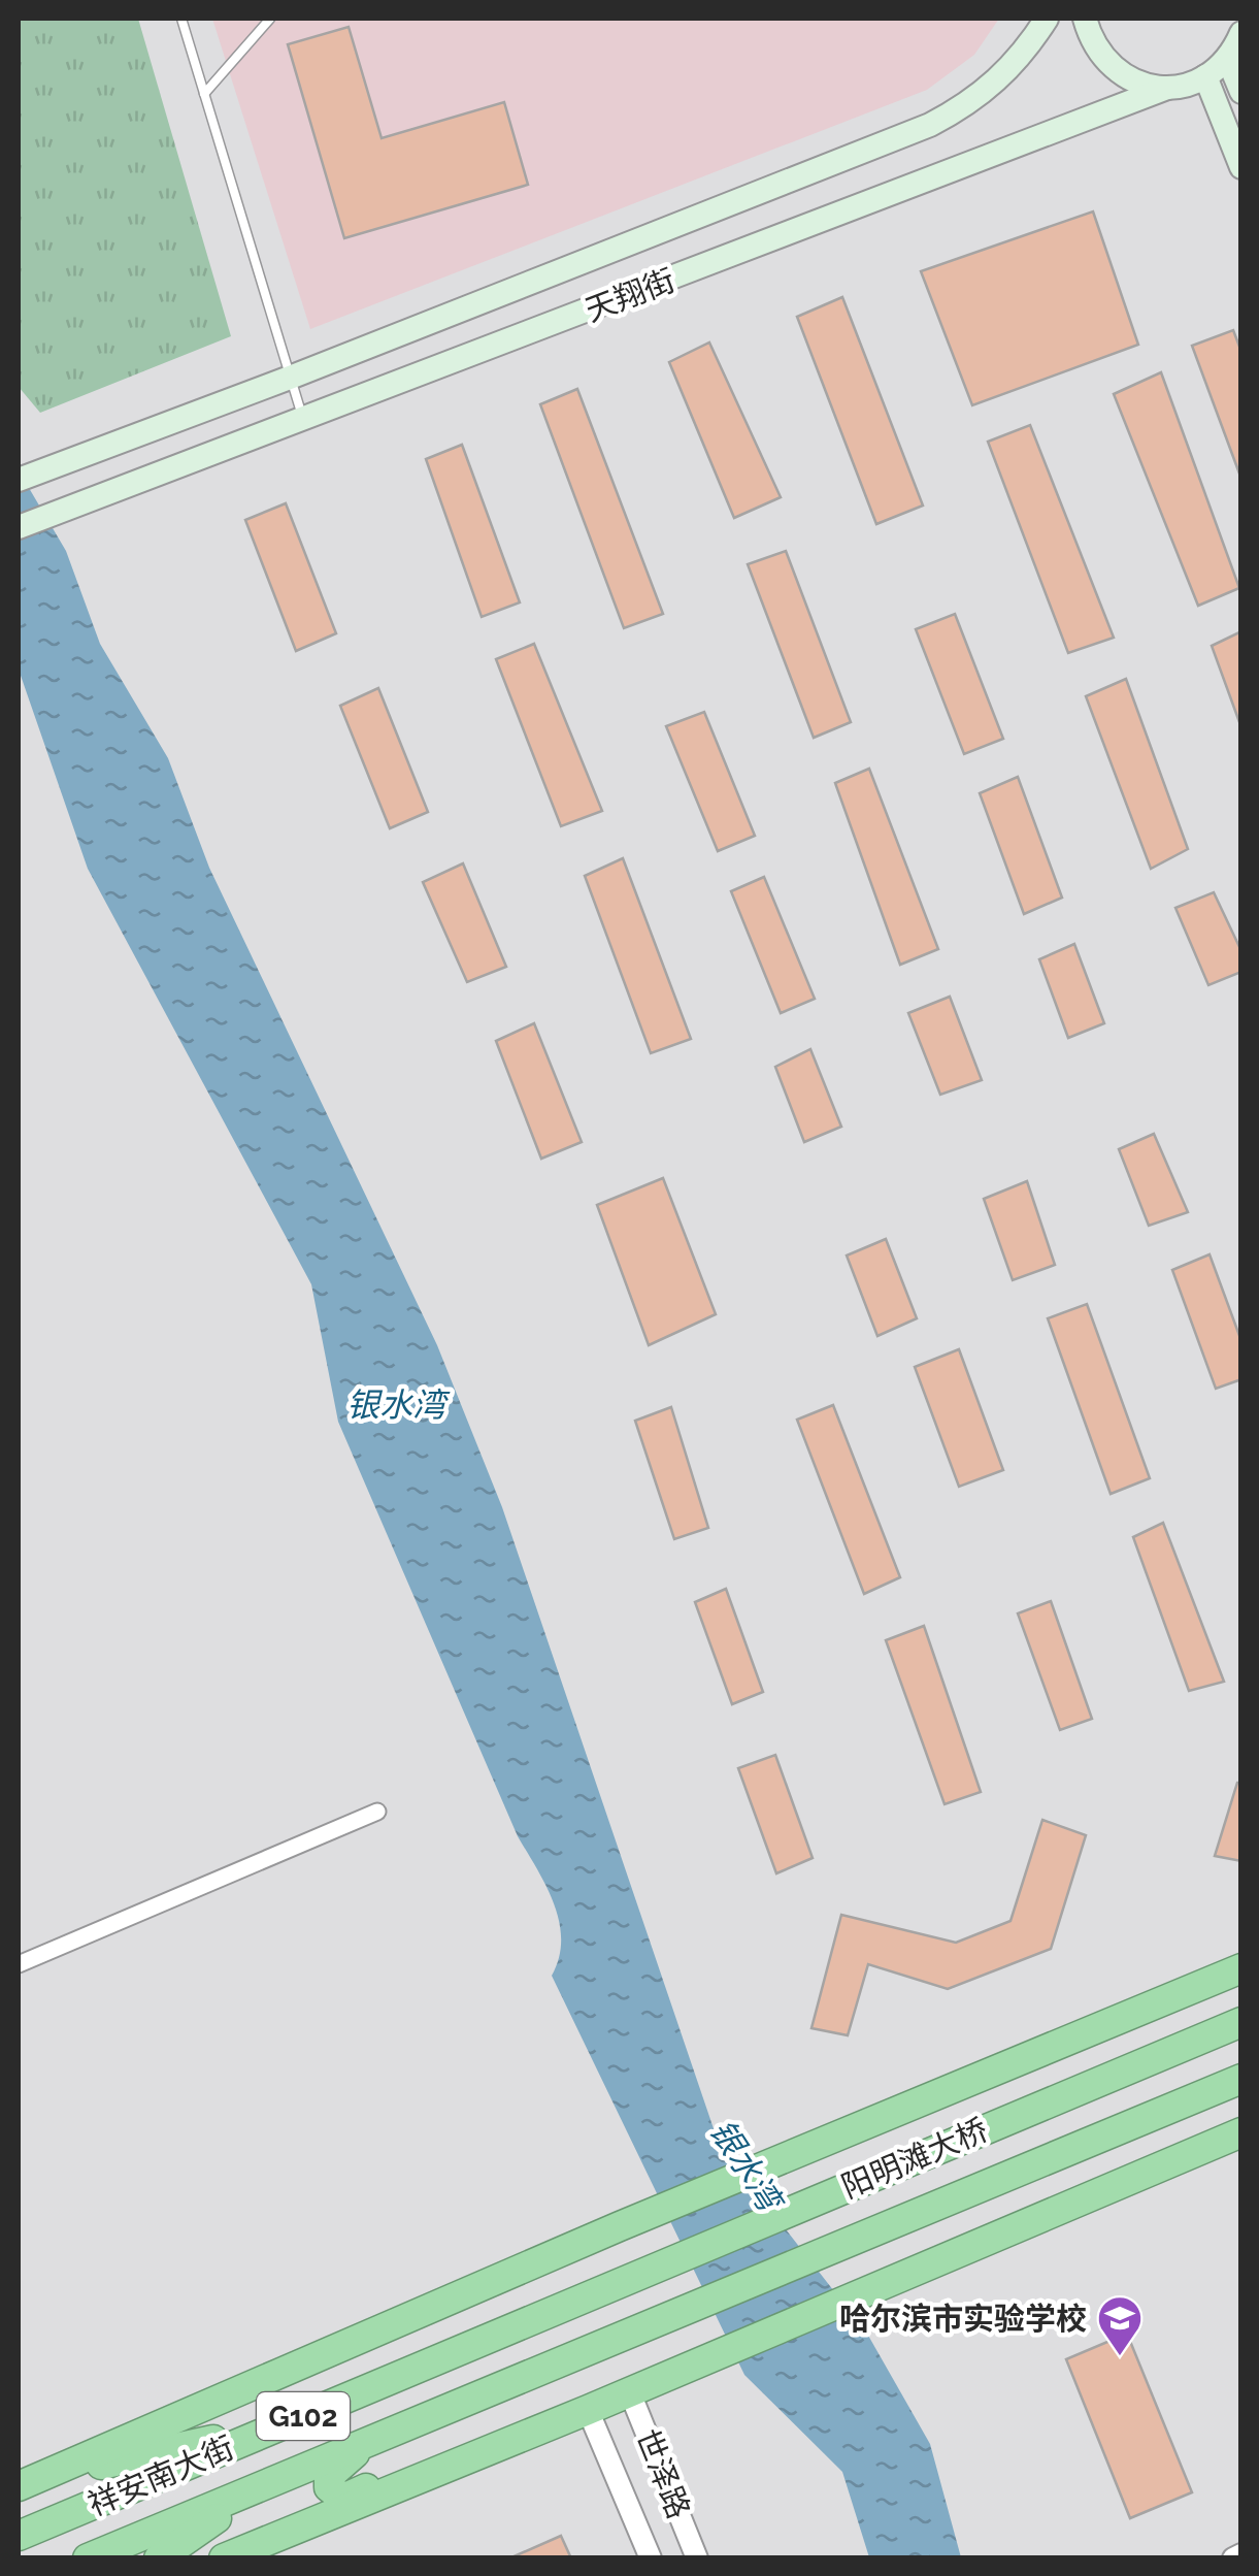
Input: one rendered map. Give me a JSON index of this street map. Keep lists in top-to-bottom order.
{
  "streets": {
    "highway": ["阳明滩大桥", "G102", "祥安南大街"],
    "main road": ["天翔街"],
    "street": ["世泽路"]
  },
  "crossings": [
    ["阳明滩大桥", "祥安南大街"]
  ],
  "water": ["银水湾"],
  "places": {
    "school or university": ["哈尔滨市实验学校"]
  }
}
